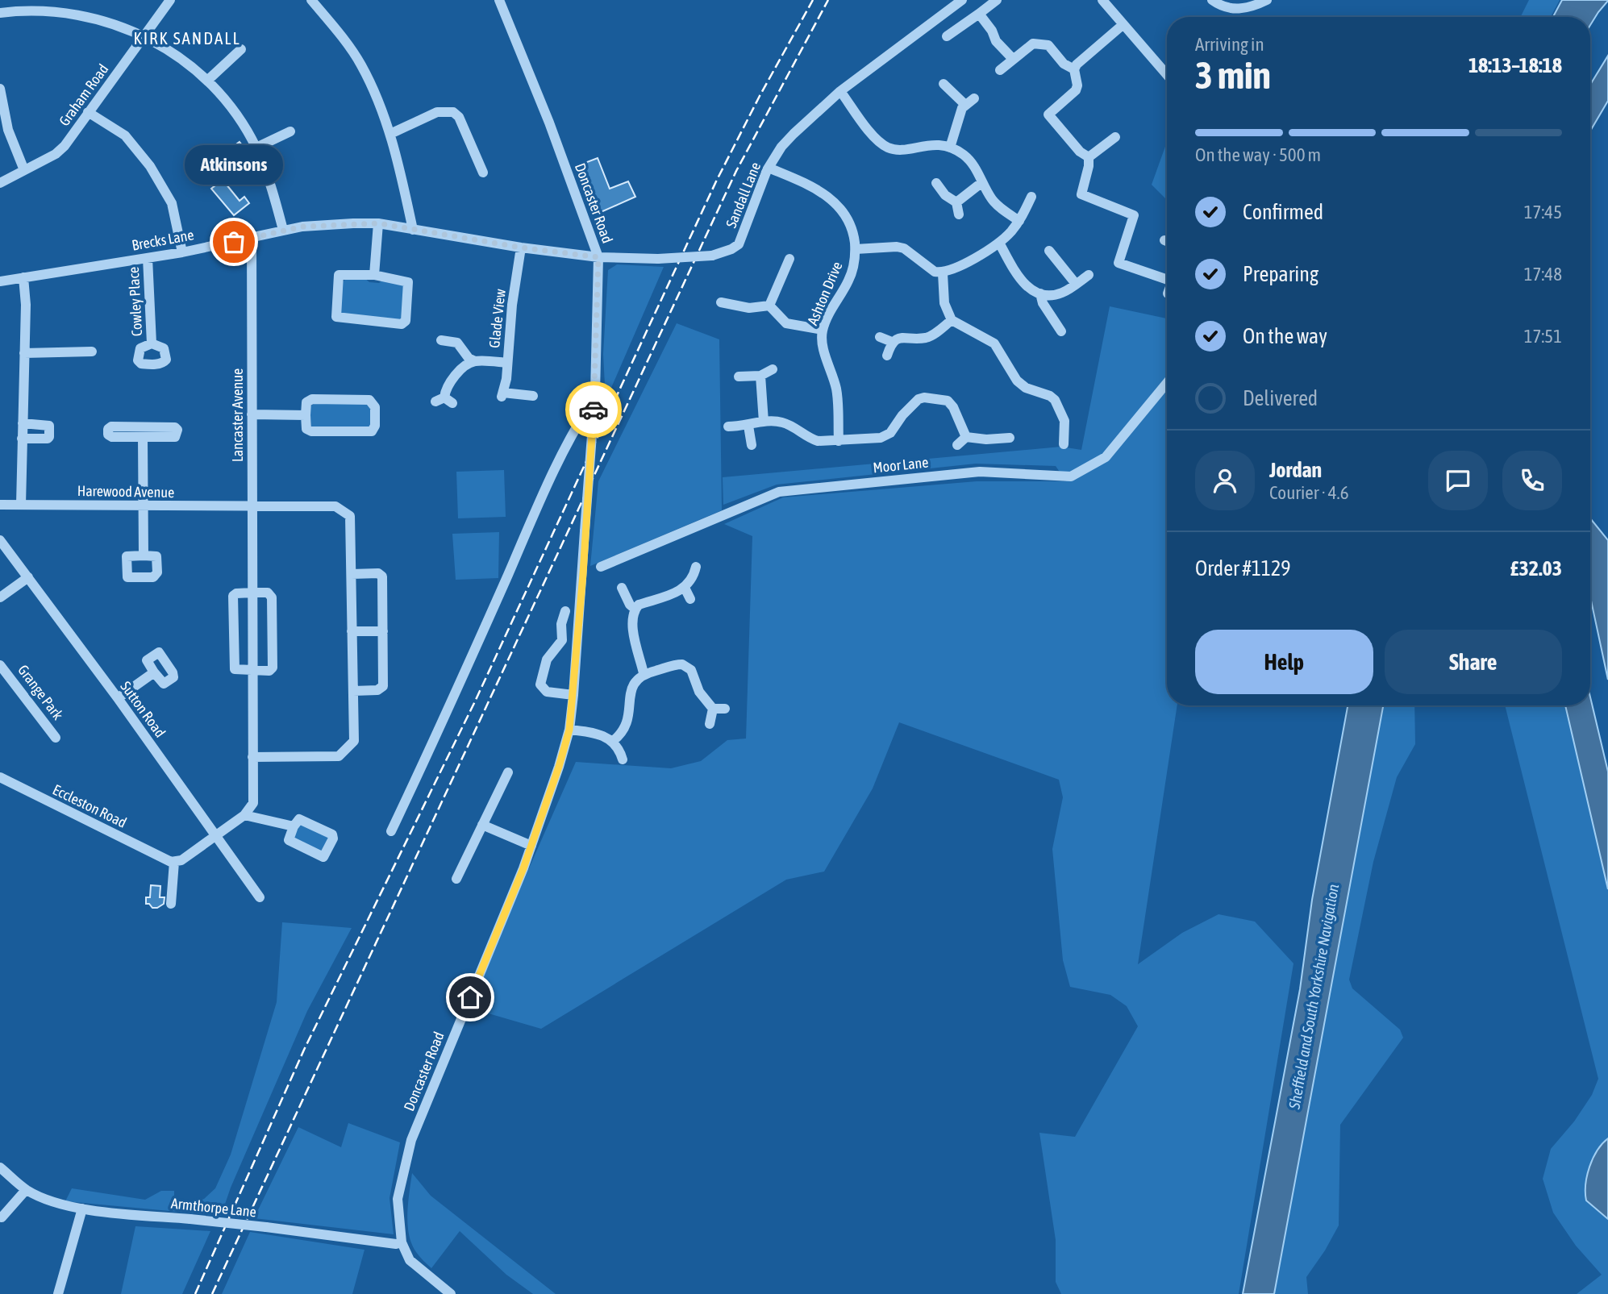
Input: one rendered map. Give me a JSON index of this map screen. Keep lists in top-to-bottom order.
{
  "streets": {
    "street": [
      "Graham Road",
      "Sandall Lane",
      "Doncaster Road",
      "Brecks Lane",
      "Ashton Drive",
      "Cowley Place",
      "Glade View",
      "Lancaster Avenue",
      "Moor Lane",
      "Harewood Avenue",
      "Grange Park",
      "Sutton Road",
      "Eccleston Road",
      "Armthorpe Lane"
    ]
  },
  "crossings": [
    ["Sandall Lane", "Doncaster Road"],
    ["Sandall Lane", "Brecks Lane"],
    ["Sandall Lane", "Ashton Drive"],
    ["Doncaster Road", "Brecks Lane"],
    ["Doncaster Road", "Armthorpe Lane"],
    ["Brecks Lane", "Cowley Place"],
    ["Brecks Lane", "Glade View"],
    ["Brecks Lane", "Lancaster Avenue"],
    ["Lancaster Avenue", "Harewood Avenue"]
  ],
  "districts": ["KIRK SANDALL"],
  "water": ["Sheffield and South Yorkshire Navigation"],
  "places": ["Atkinsons"],
  "page": {
    "heading": ["3 min", "Arriving in", "18:13–18:18"],
    "panel": [
      "Jordan",
      "Courier · 4.6",
      "Order #1129",
      "£32.03"
    ],
    "bar": "On the way · 500 m",
    "bubble": "Atkinsons",
    "list": [
      ["Confirmed", "17:45"],
      ["Preparing", "17:48"],
      ["On the way", "17:51"],
      "Delivered"
    ],
    "buttons": ["Help", "Share"]
  }
}
